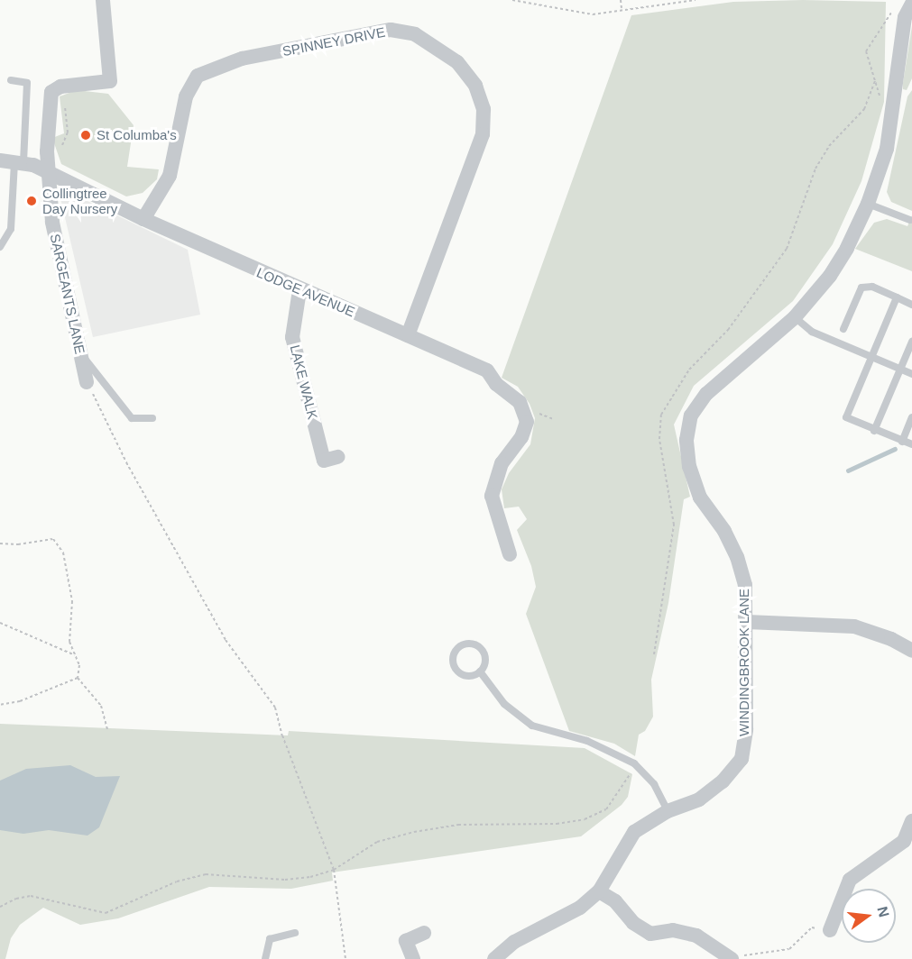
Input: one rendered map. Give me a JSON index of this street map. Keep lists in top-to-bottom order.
{
  "streets": {
    "street": [
      "SPINNEY DRIVE",
      "LODGE AVENUE",
      "SARGEANTS LANE",
      "LAKE WALK",
      "WINDINGBROOK LANE"
    ]
  },
  "crossings": [
    ["SPINNEY DRIVE", "LODGE AVENUE"],
    ["LODGE AVENUE", "SARGEANTS LANE"],
    ["LODGE AVENUE", "LAKE WALK"]
  ],
  "places": ["St Columba's", "Collingtree Day Nursery"],
  "north": "right"
}
